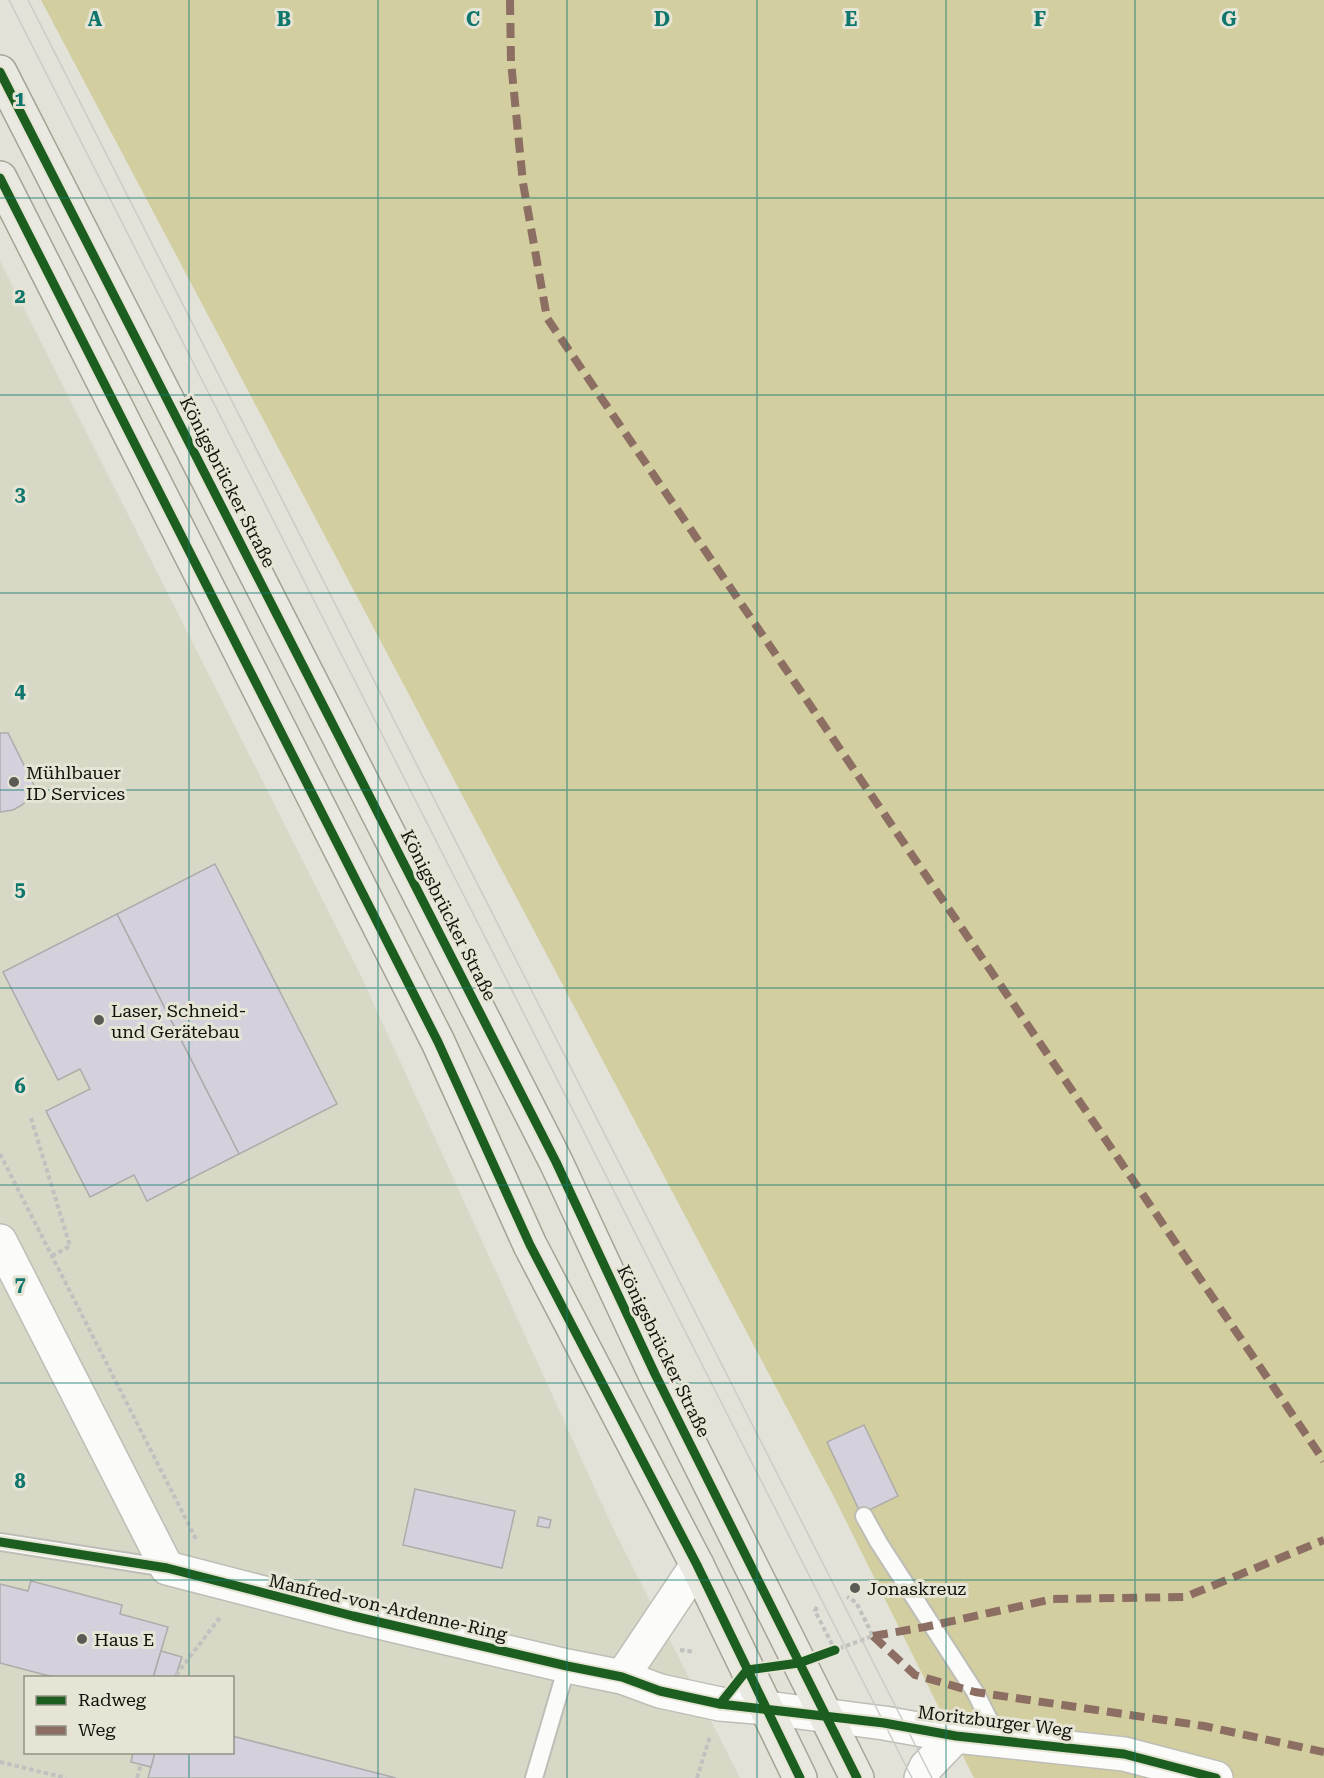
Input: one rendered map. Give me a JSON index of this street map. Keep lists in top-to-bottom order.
{
  "streets": {
    "main road": ["Königsbrücker Straße"],
    "street": ["Manfred-von-Ardenne-Ring", "Moritzburger Weg"]
  },
  "crossings": [
    ["Königsbrücker Straße", "Moritzburger Weg"],
    ["Manfred-von-Ardenne-Ring", "Moritzburger Weg"]
  ],
  "places": [
    "Mühlbauer ID Services",
    "Laser, Schneid- und Gerätebau",
    "Jonaskreuz",
    "Haus E"
  ],
  "legend": ["Radweg", "Weg"],
  "grid": {
    "columns": [
      "A",
      "B",
      "C",
      "D",
      "E",
      "F",
      "G"
    ],
    "rows": [
      "1",
      "2",
      "3",
      "4",
      "5",
      "6",
      "7",
      "8"
    ]
  }
}
